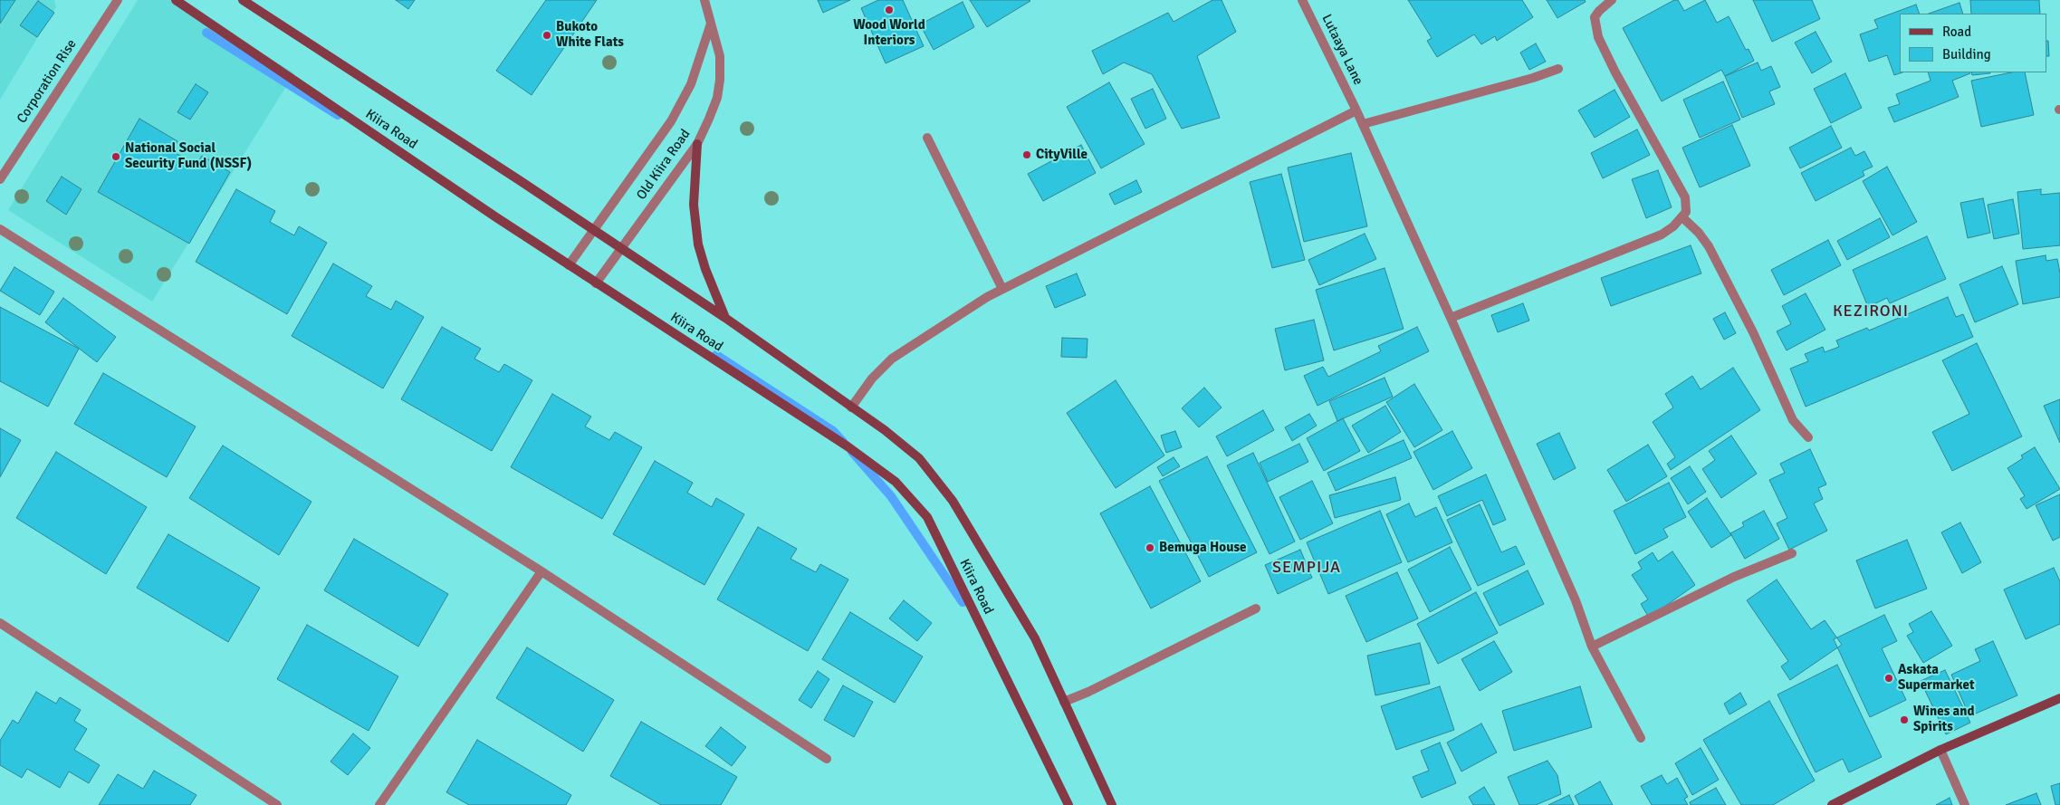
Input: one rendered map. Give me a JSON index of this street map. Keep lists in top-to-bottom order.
{
  "streets": {
    "main road": ["Kiira Road"],
    "street": ["Lutaaya Lane", "Corporation Rise", "Old Kiira Road"]
  },
  "crossings": [
    ["Kiira Road", "Old Kiira Road"]
  ],
  "districts": ["KEZIRONI", "SEMPIJA"],
  "places": [
    "Wood World Interiors",
    "Bukoto White Flats",
    "CityVille",
    "National Social Security Fund (NSSF)",
    "Bemuga House",
    "Askata Supermarket",
    "Wines and Spirits"
  ],
  "legend": ["Road", "Building"]
}
